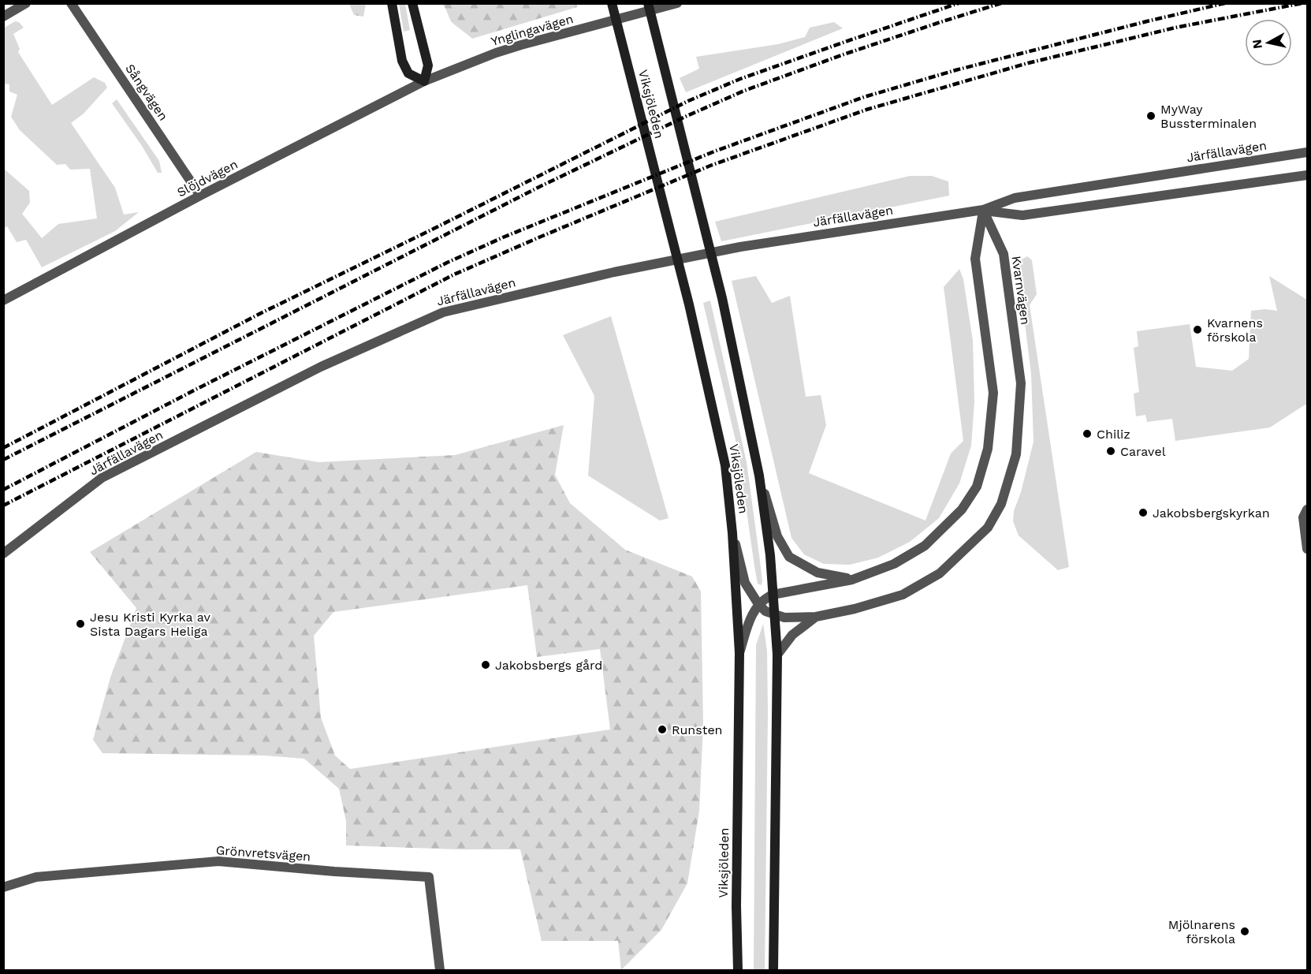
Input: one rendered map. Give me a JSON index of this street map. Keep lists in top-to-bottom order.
{
  "streets": {
    "main road": ["Viksjöleden"],
    "street": [
      "Ynglingavägen",
      "Sångvägen",
      "Järfällavägen",
      "Slöjdvägen",
      "Kvarnvägen",
      "Grönvretsvägen"
    ]
  },
  "crossings": [
    ["Ynglingavägen", "Slöjdvägen"],
    ["Sångvägen", "Slöjdvägen"],
    ["Viksjöleden", "Kvarnvägen"],
    ["Järfällavägen", "Kvarnvägen"]
  ],
  "places": [
    "MyWay Bussterminalen",
    "Kvarnens förskola",
    "Chiliz",
    "Caravel",
    "Jakobsbergskyrkan",
    "Jesu Kristi Kyrka av Sista Dagars Heliga",
    "Jakobsbergs gård",
    "Runsten",
    "Mjölnarens förskola"
  ],
  "north": "left"
}
